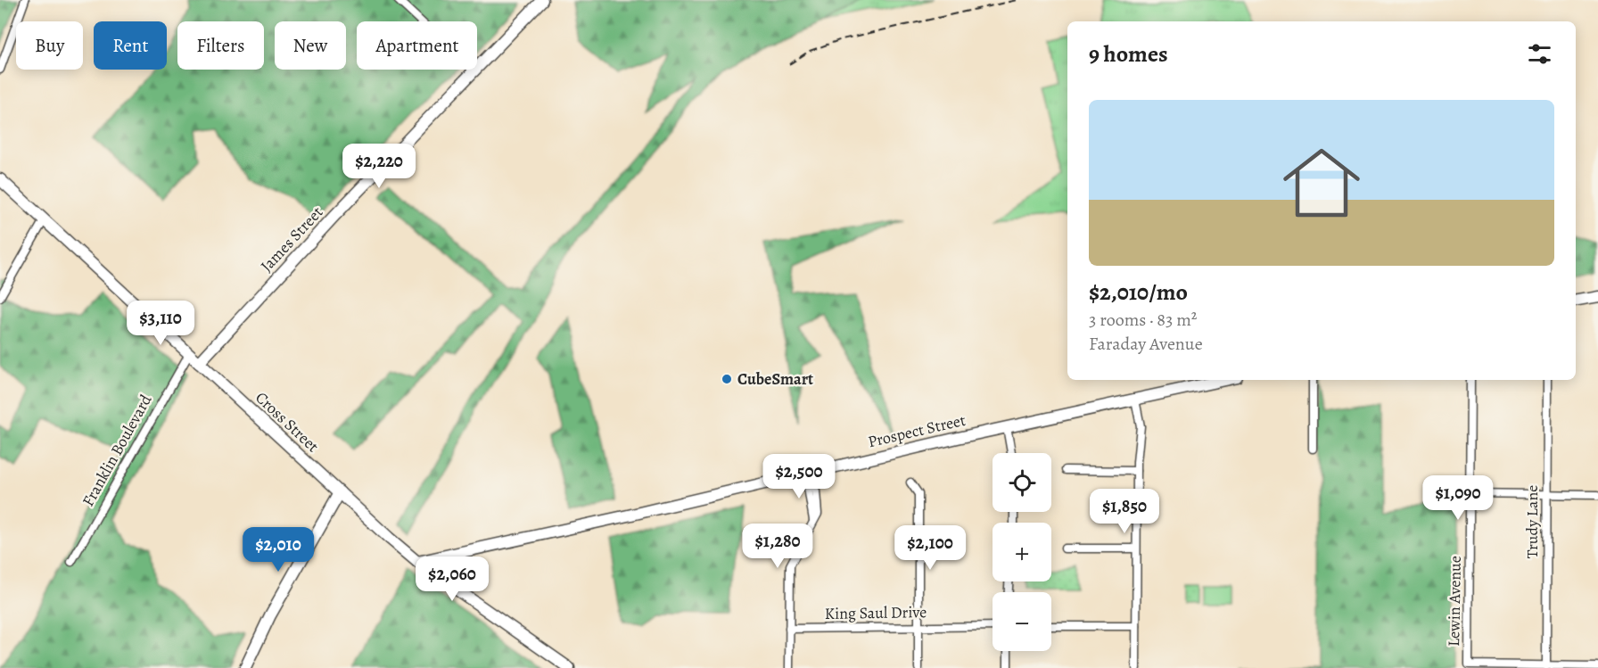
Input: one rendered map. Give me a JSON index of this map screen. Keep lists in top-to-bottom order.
{
  "streets": {
    "street": [
      "James Street",
      "Cross Street",
      "Prospect Street",
      "Franklin Boulevard",
      "Trudy Lane",
      "Lewin Avenue",
      "King Saul Drive"
    ]
  },
  "crossings": [
    ["James Street", "Cross Street"],
    ["Cross Street", "Prospect Street"],
    ["Cross Street", "Franklin Boulevard"],
    ["Trudy Lane", "Lewin Avenue"]
  ],
  "places": ["CubeSmart"],
  "page": {
    "chip": [
      "Buy",
      "Rent",
      "Filters",
      "New",
      "Apartment"
    ],
    "heading": "9 homes",
    "list": [
      {
        "name": "$2,010/mo",
        "note": "3 rooms · 83 m² · Faraday Avenue"
      }
    ],
    "price": [
      "$2,220",
      "$3,110",
      "$2,500",
      "$1,090",
      "$1,850",
      "$1,280",
      "$2,100",
      "$2,010",
      "$2,060"
    ],
    "map_buttons": ["+", "−"]
  }
}
